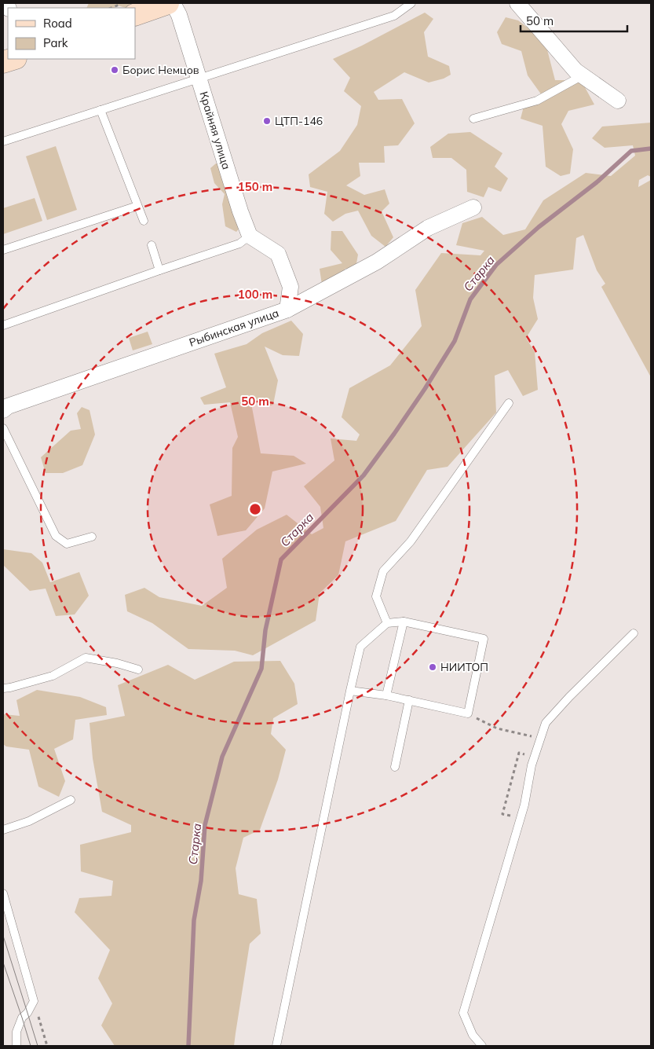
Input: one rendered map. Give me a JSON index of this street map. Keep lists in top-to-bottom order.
{
  "streets": {
    "street": ["Крайняя улица", "Рыбинская улица"]
  },
  "water": ["Старка"],
  "places": ["Борис Немцов", "ЦТП-146", "НИИТОП"],
  "legend": ["Road", "Park"],
  "scale_bar": "50 m",
  "rings": ["150 m", "100 m", "50 m"]
}
